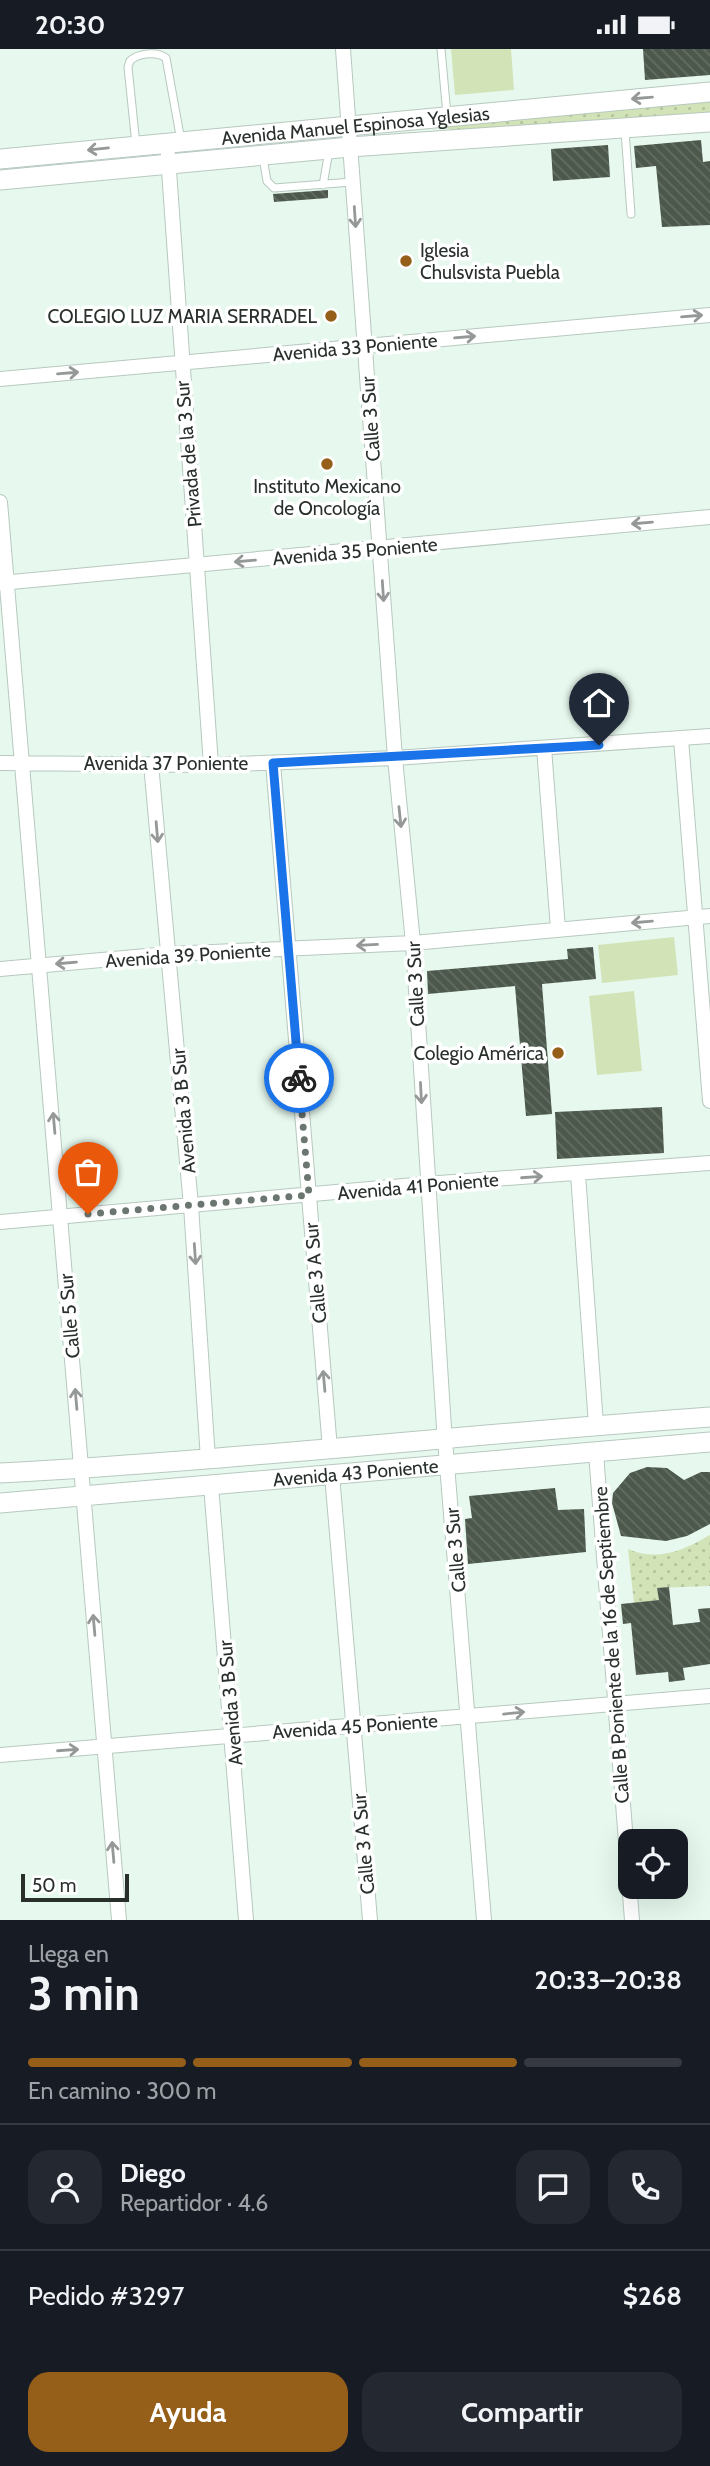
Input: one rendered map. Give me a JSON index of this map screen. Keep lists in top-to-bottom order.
{
  "streets": {
    "main road": ["Avenida Manuel Espinosa Yglesias", "Avenida 43 Poniente"],
    "street": [
      "Avenida 33 Poniente",
      "Calle 3 Sur",
      "Privada de la 3 Sur",
      "Avenida 35 Poniente",
      "Avenida 37 Poniente",
      "Avenida 39 Poniente",
      "Avenida 3 B Sur",
      "Avenida 41 Poniente",
      "Calle 3 A Sur",
      "Calle 5 Sur",
      "Calle B Poniente de la 16 de Septiembre",
      "Avenida 45 Poniente"
    ]
  },
  "crossings": [
    ["Avenida Manuel Espinosa Yglesias", "Calle 3 Sur"],
    ["Avenida Manuel Espinosa Yglesias", "Privada de la 3 Sur"],
    ["Avenida 33 Poniente", "Calle 3 Sur"],
    ["Avenida 33 Poniente", "Privada de la 3 Sur"],
    ["Calle 3 Sur", "Avenida 35 Poniente"],
    ["Calle 3 Sur", "Avenida 37 Poniente"],
    ["Calle 3 Sur", "Avenida 39 Poniente"],
    ["Calle 3 Sur", "Avenida 41 Poniente"],
    ["Calle 3 Sur", "Avenida 43 Poniente"],
    ["Calle 3 Sur", "Avenida 45 Poniente"],
    ["Privada de la 3 Sur", "Avenida 35 Poniente"],
    ["Privada de la 3 Sur", "Avenida 37 Poniente"],
    ["Avenida 35 Poniente", "Calle 5 Sur"],
    ["Avenida 37 Poniente", "Avenida 3 B Sur"],
    ["Avenida 37 Poniente", "Calle 3 A Sur"],
    ["Avenida 37 Poniente", "Calle 5 Sur"],
    ["Avenida 39 Poniente", "Avenida 3 B Sur"],
    ["Avenida 39 Poniente", "Calle 3 A Sur"],
    ["Avenida 39 Poniente", "Calle 5 Sur"],
    ["Avenida 3 B Sur", "Avenida 41 Poniente"],
    ["Avenida 3 B Sur", "Avenida 43 Poniente"],
    ["Avenida 3 B Sur", "Avenida 45 Poniente"],
    ["Avenida 41 Poniente", "Calle 3 A Sur"],
    ["Avenida 41 Poniente", "Calle 5 Sur"],
    ["Calle 3 A Sur", "Avenida 43 Poniente"],
    ["Calle 3 A Sur", "Avenida 45 Poniente"],
    ["Calle 5 Sur", "Avenida 43 Poniente"],
    ["Calle 5 Sur", "Avenida 45 Poniente"],
    ["Avenida 43 Poniente", "Calle B Poniente de la 16 de Septiembre"],
    ["Calle B Poniente de la 16 de Septiembre", "Avenida 45 Poniente"]
  ],
  "one_way": [
    "Avenida 33 Poniente",
    "Calle 3 Sur",
    "Avenida 35 Poniente",
    "Avenida 39 Poniente",
    "Avenida 3 B Sur",
    "Calle 5 Sur",
    "Avenida 45 Poniente"
  ],
  "places": [
    "Iglesia Chulsvista Puebla",
    "COLEGIO LUZ MARIA SERRADEL",
    "Instituto Mexicano de Oncología",
    "Colegio América"
  ],
  "scale_bar": "50 m",
  "page": {
    "status": "20:30",
    "scale": "50 m",
    "heading": ["3 min", "Llega en", "20:33–20:38"],
    "panel": [
      "Diego",
      "Repartidor · 4.6",
      "Pedido #3297",
      "$268"
    ],
    "bar": "En camino · 300 m",
    "buttons": ["Ayuda", "Compartir"]
  }
}
